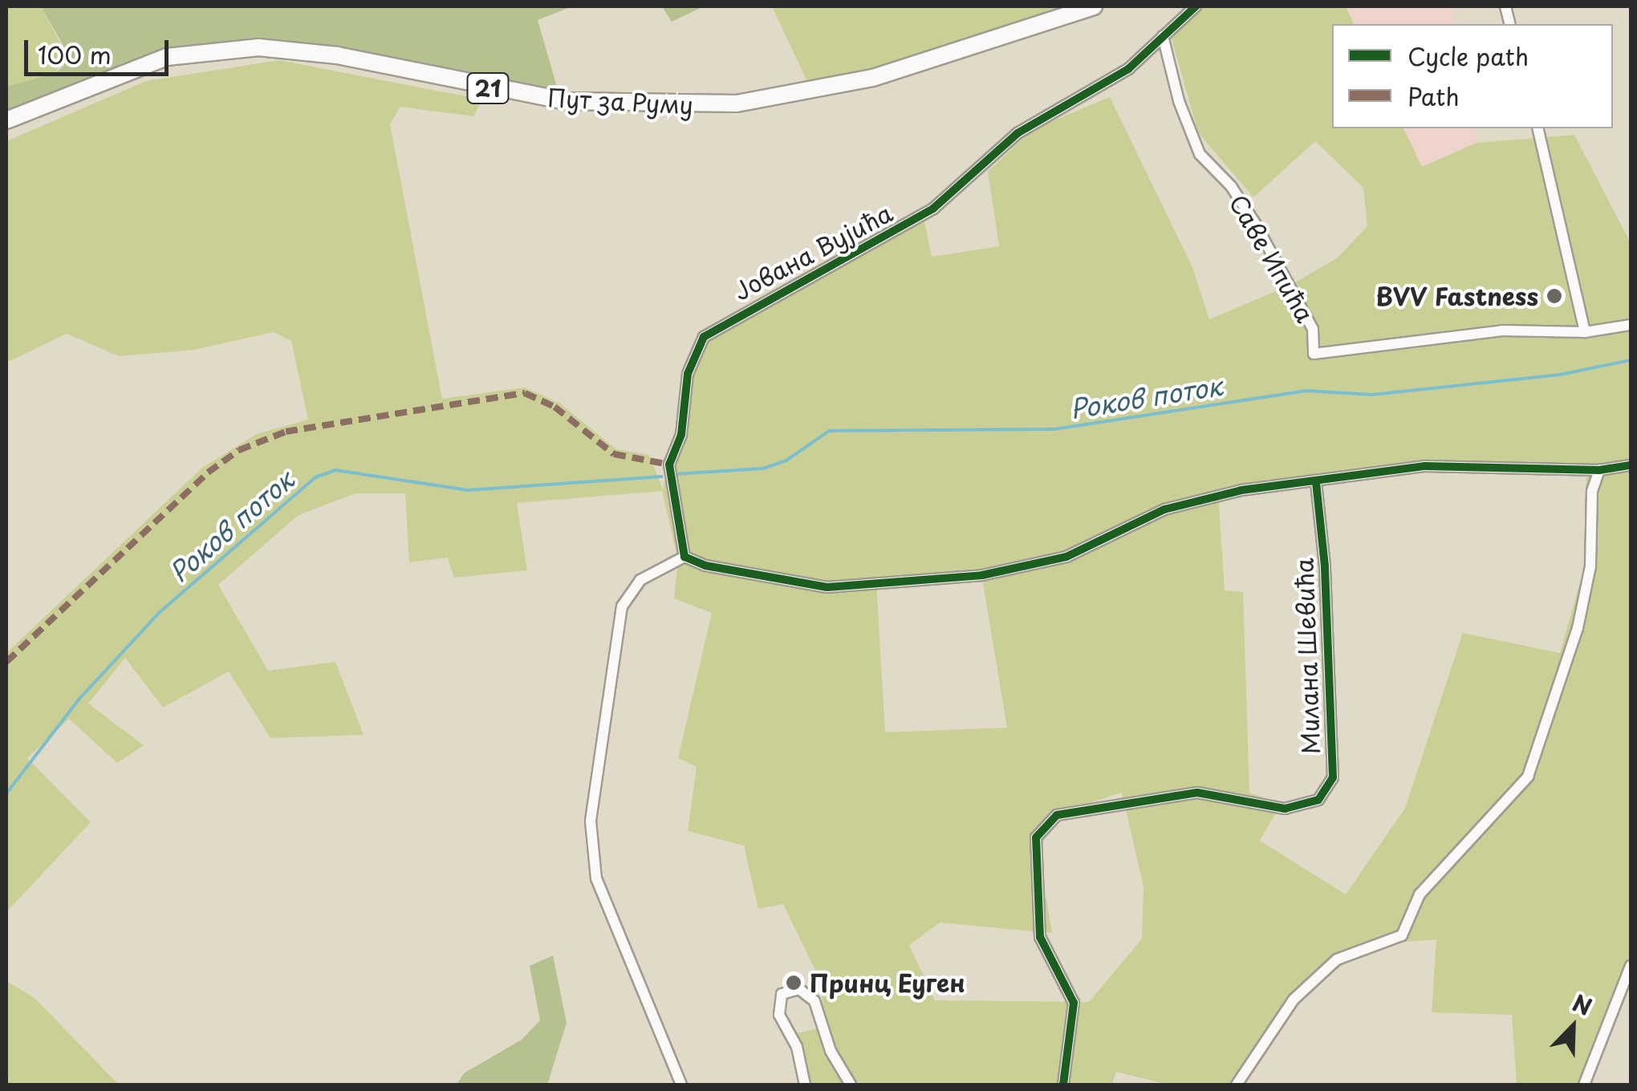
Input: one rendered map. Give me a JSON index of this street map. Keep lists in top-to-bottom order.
{
  "streets": {
    "main road": ["21", "Пут за Руму"],
    "street": ["Јована Вујића", "Саве Ипића", "Милана Шевића"]
  },
  "crossings": [
    ["Јована Вујића", "Саве Ипића"]
  ],
  "water": ["Роков поток"],
  "places": ["BVV Fastness", "Принц Еуген"],
  "legend": ["Cycle path", "Path"],
  "scale_bar": "100 m",
  "north": "top right"
}
